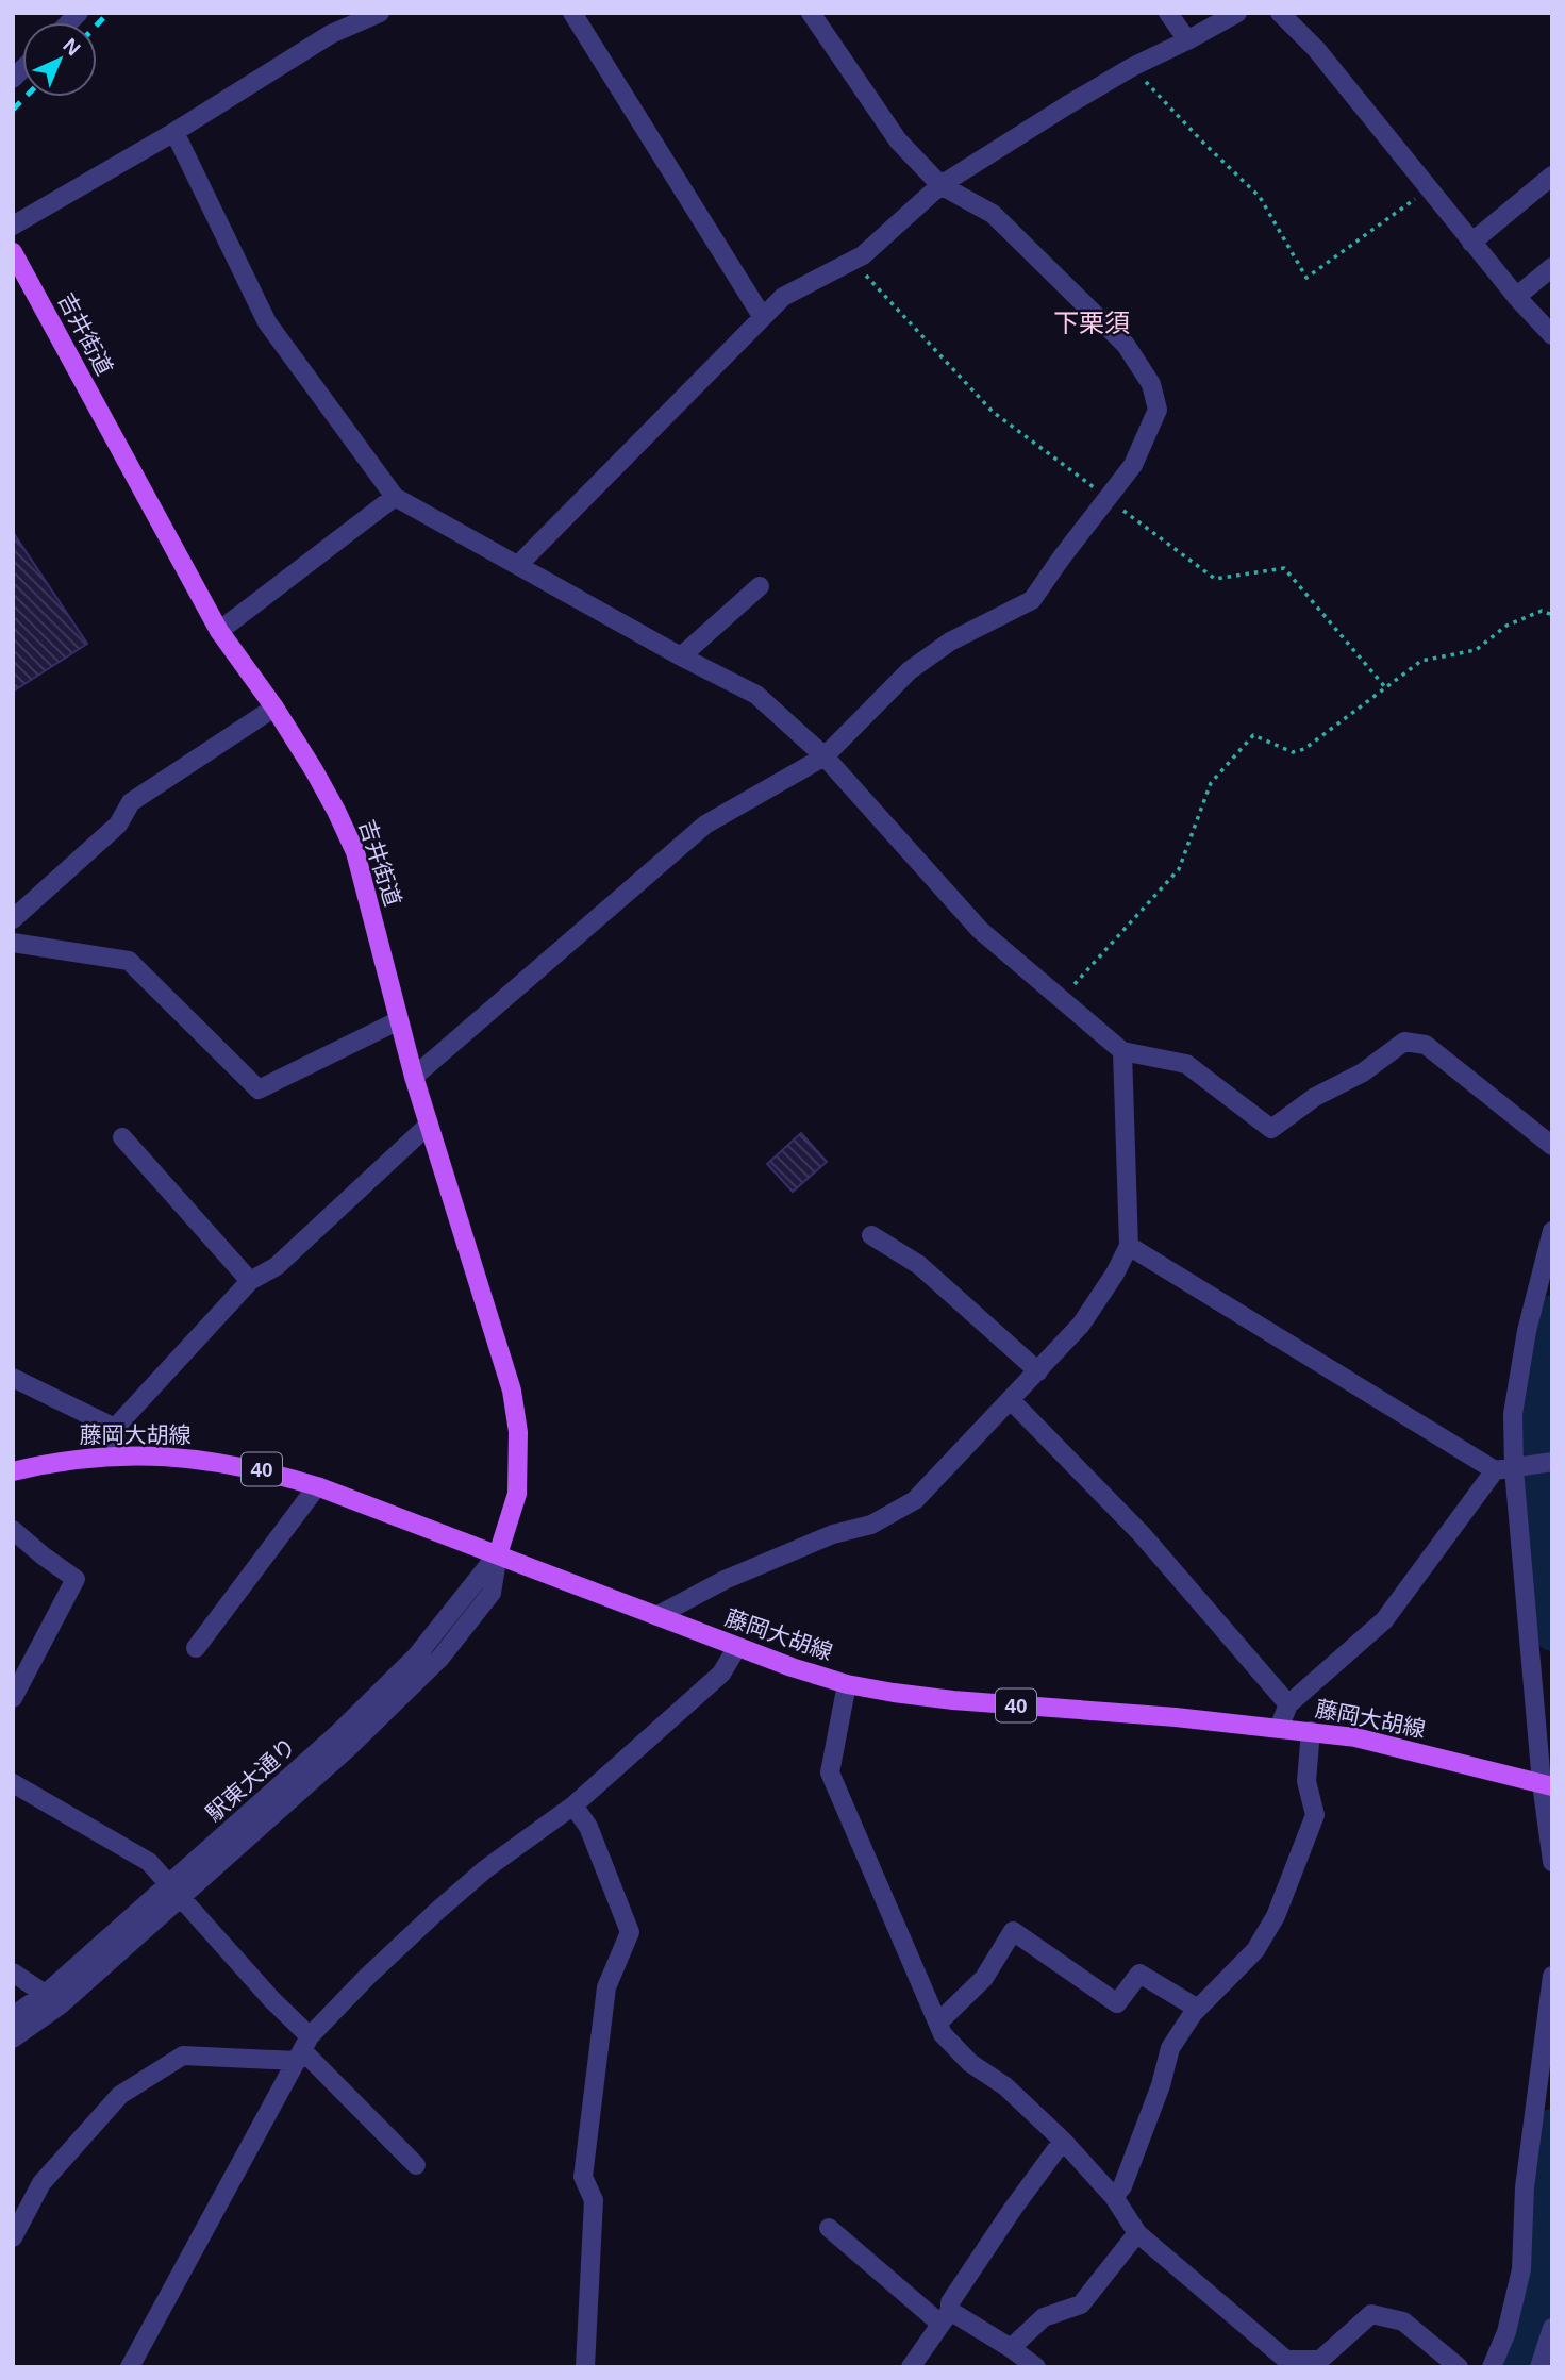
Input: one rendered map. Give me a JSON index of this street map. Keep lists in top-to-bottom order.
{
  "streets": {
    "main road": ["吉井街道", "藤岡大胡線", "40"]
  },
  "crossings": [
    ["吉井街道", "藤岡大胡線"]
  ],
  "districts": ["下栗須"],
  "north": "top right"
}
